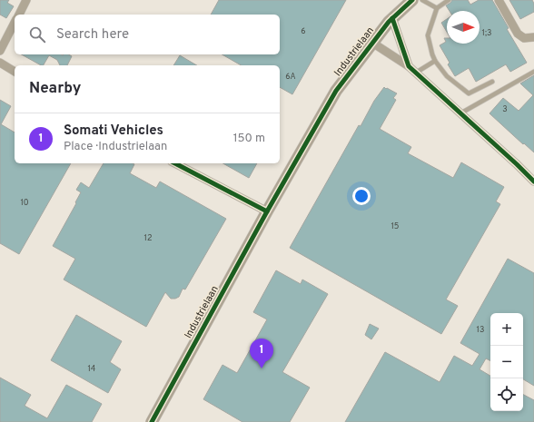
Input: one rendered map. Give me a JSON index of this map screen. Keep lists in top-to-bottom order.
{
  "streets": {
    "street": ["Industrielaan"]
  },
  "house_numbers": [
    "6",
    "1;3",
    "6A",
    "3",
    "10",
    "15",
    "12",
    "13",
    "14"
  ],
  "north": "right",
  "page": {
    "search": "Search here",
    "heading": "Nearby",
    "list": [
      {
        "mark": "1",
        "name": "Somati Vehicles",
        "note": "Place · Industrielaan",
        "value": "150 m"
      }
    ],
    "map_buttons": ["+", "−"],
    "pins": "1"
  }
}
